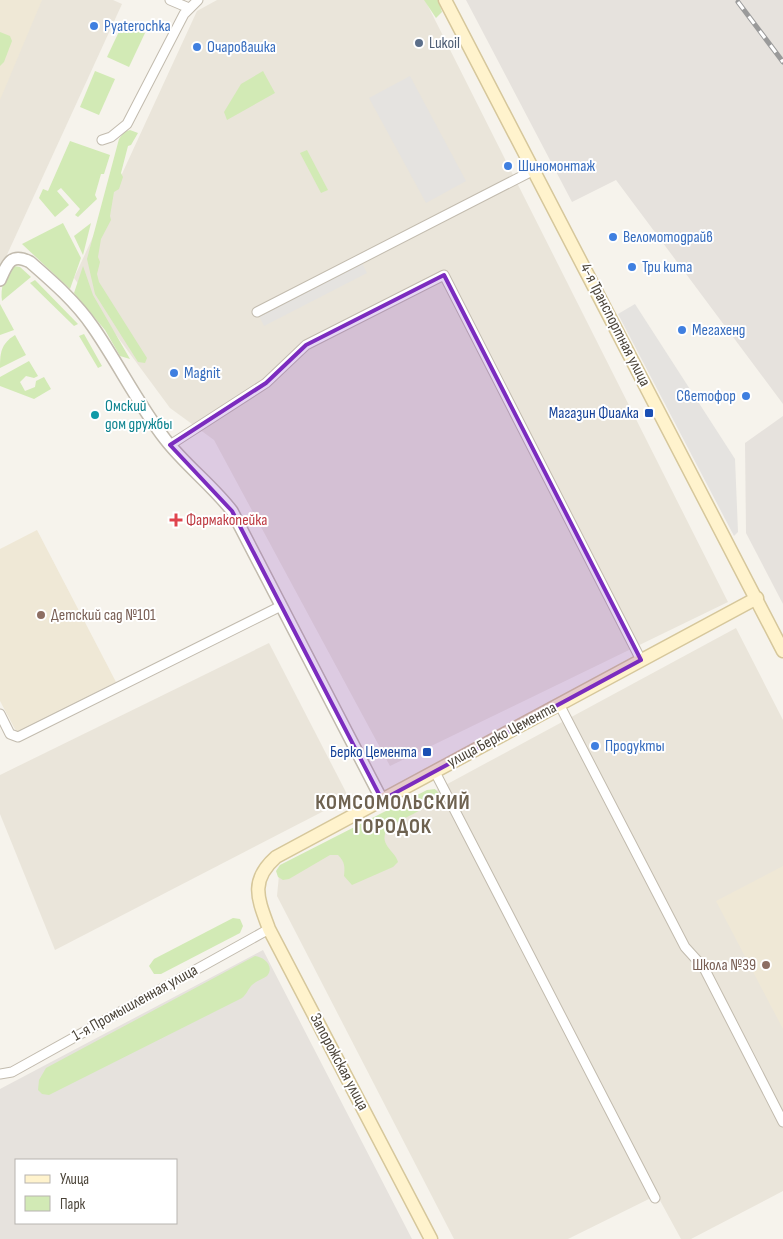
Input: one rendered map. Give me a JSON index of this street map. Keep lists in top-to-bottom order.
{
  "streets": {
    "main road": ["4-я Транспортная улица", "улица Берко Цемента", "Запорожская улица"],
    "street": ["1-я Промышленная улица"]
  },
  "crossings": [
    ["4-я Транспортная улица", "улица Берко Цемента"],
    ["улица Берко Цемента", "Запорожская улица"],
    ["1-я Промышленная улица", "Запорожская улица"]
  ],
  "districts": ["КОМСОМОЛЬСКИЙ ГОРОДОК"],
  "places": {
    "other": [
      "Pyaterochka",
      "Lukoil",
      "Очаровашка",
      "Шиномонтаж",
      "Веломотодрайв",
      "Три кита",
      "Мегахенд",
      "Magnit",
      "Светофор",
      "Омский дом дружбы",
      "Детский сад №101",
      "Продукты",
      "Школа №39"
    ],
    "transit": ["Магазин Фиалка", "Берко Цемента"],
    "health": ["Фармакопейка"]
  },
  "legend": ["Улица", "Парк"]
}
